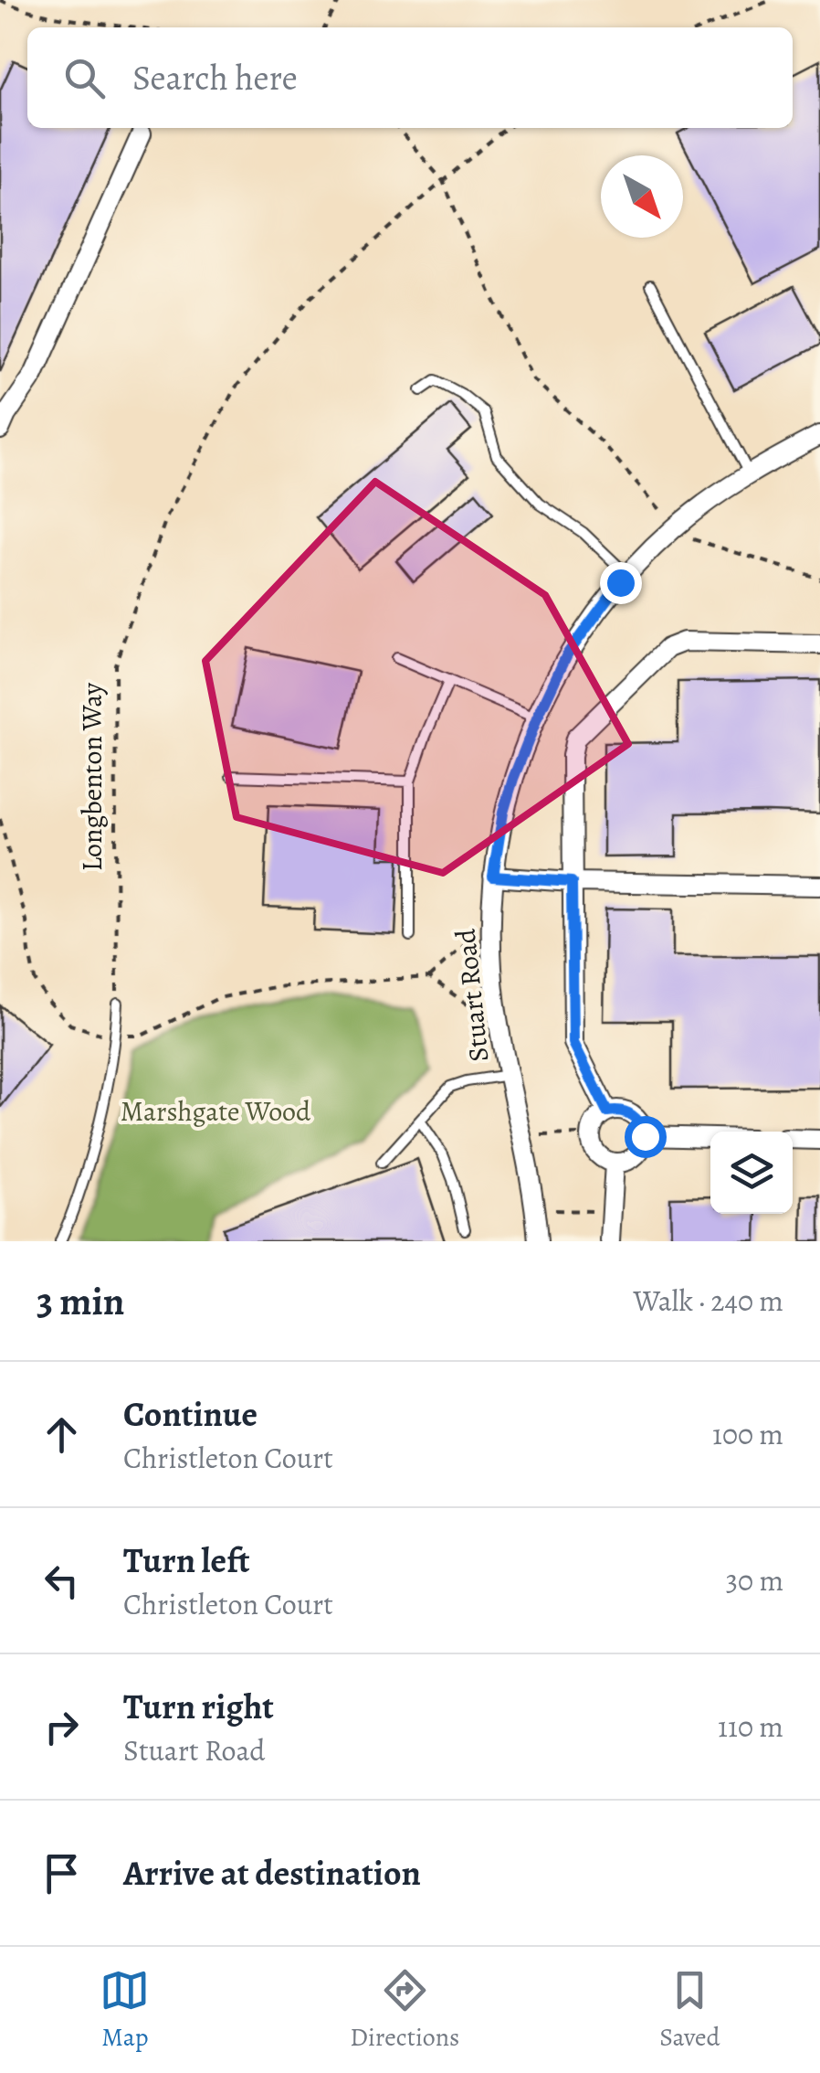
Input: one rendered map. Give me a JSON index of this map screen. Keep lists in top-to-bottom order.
{
  "streets": {
    "street": ["Stuart Road"],
    "path": ["Longbenton Way"]
  },
  "parks": ["Marshgate Wood"],
  "north": "bottom right",
  "page": {
    "search": "Search here",
    "heading": ["3 min", "Walk · 240 m"],
    "list": [
      ["Continue", "Christleton Court", "100 m"],
      ["Turn left", "Christleton Court", "30 m"],
      ["Turn right", "Stuart Road", "110 m"],
      "Arrive at destination"
    ],
    "nav": ["Map", "Directions", "Saved"]
  }
}
